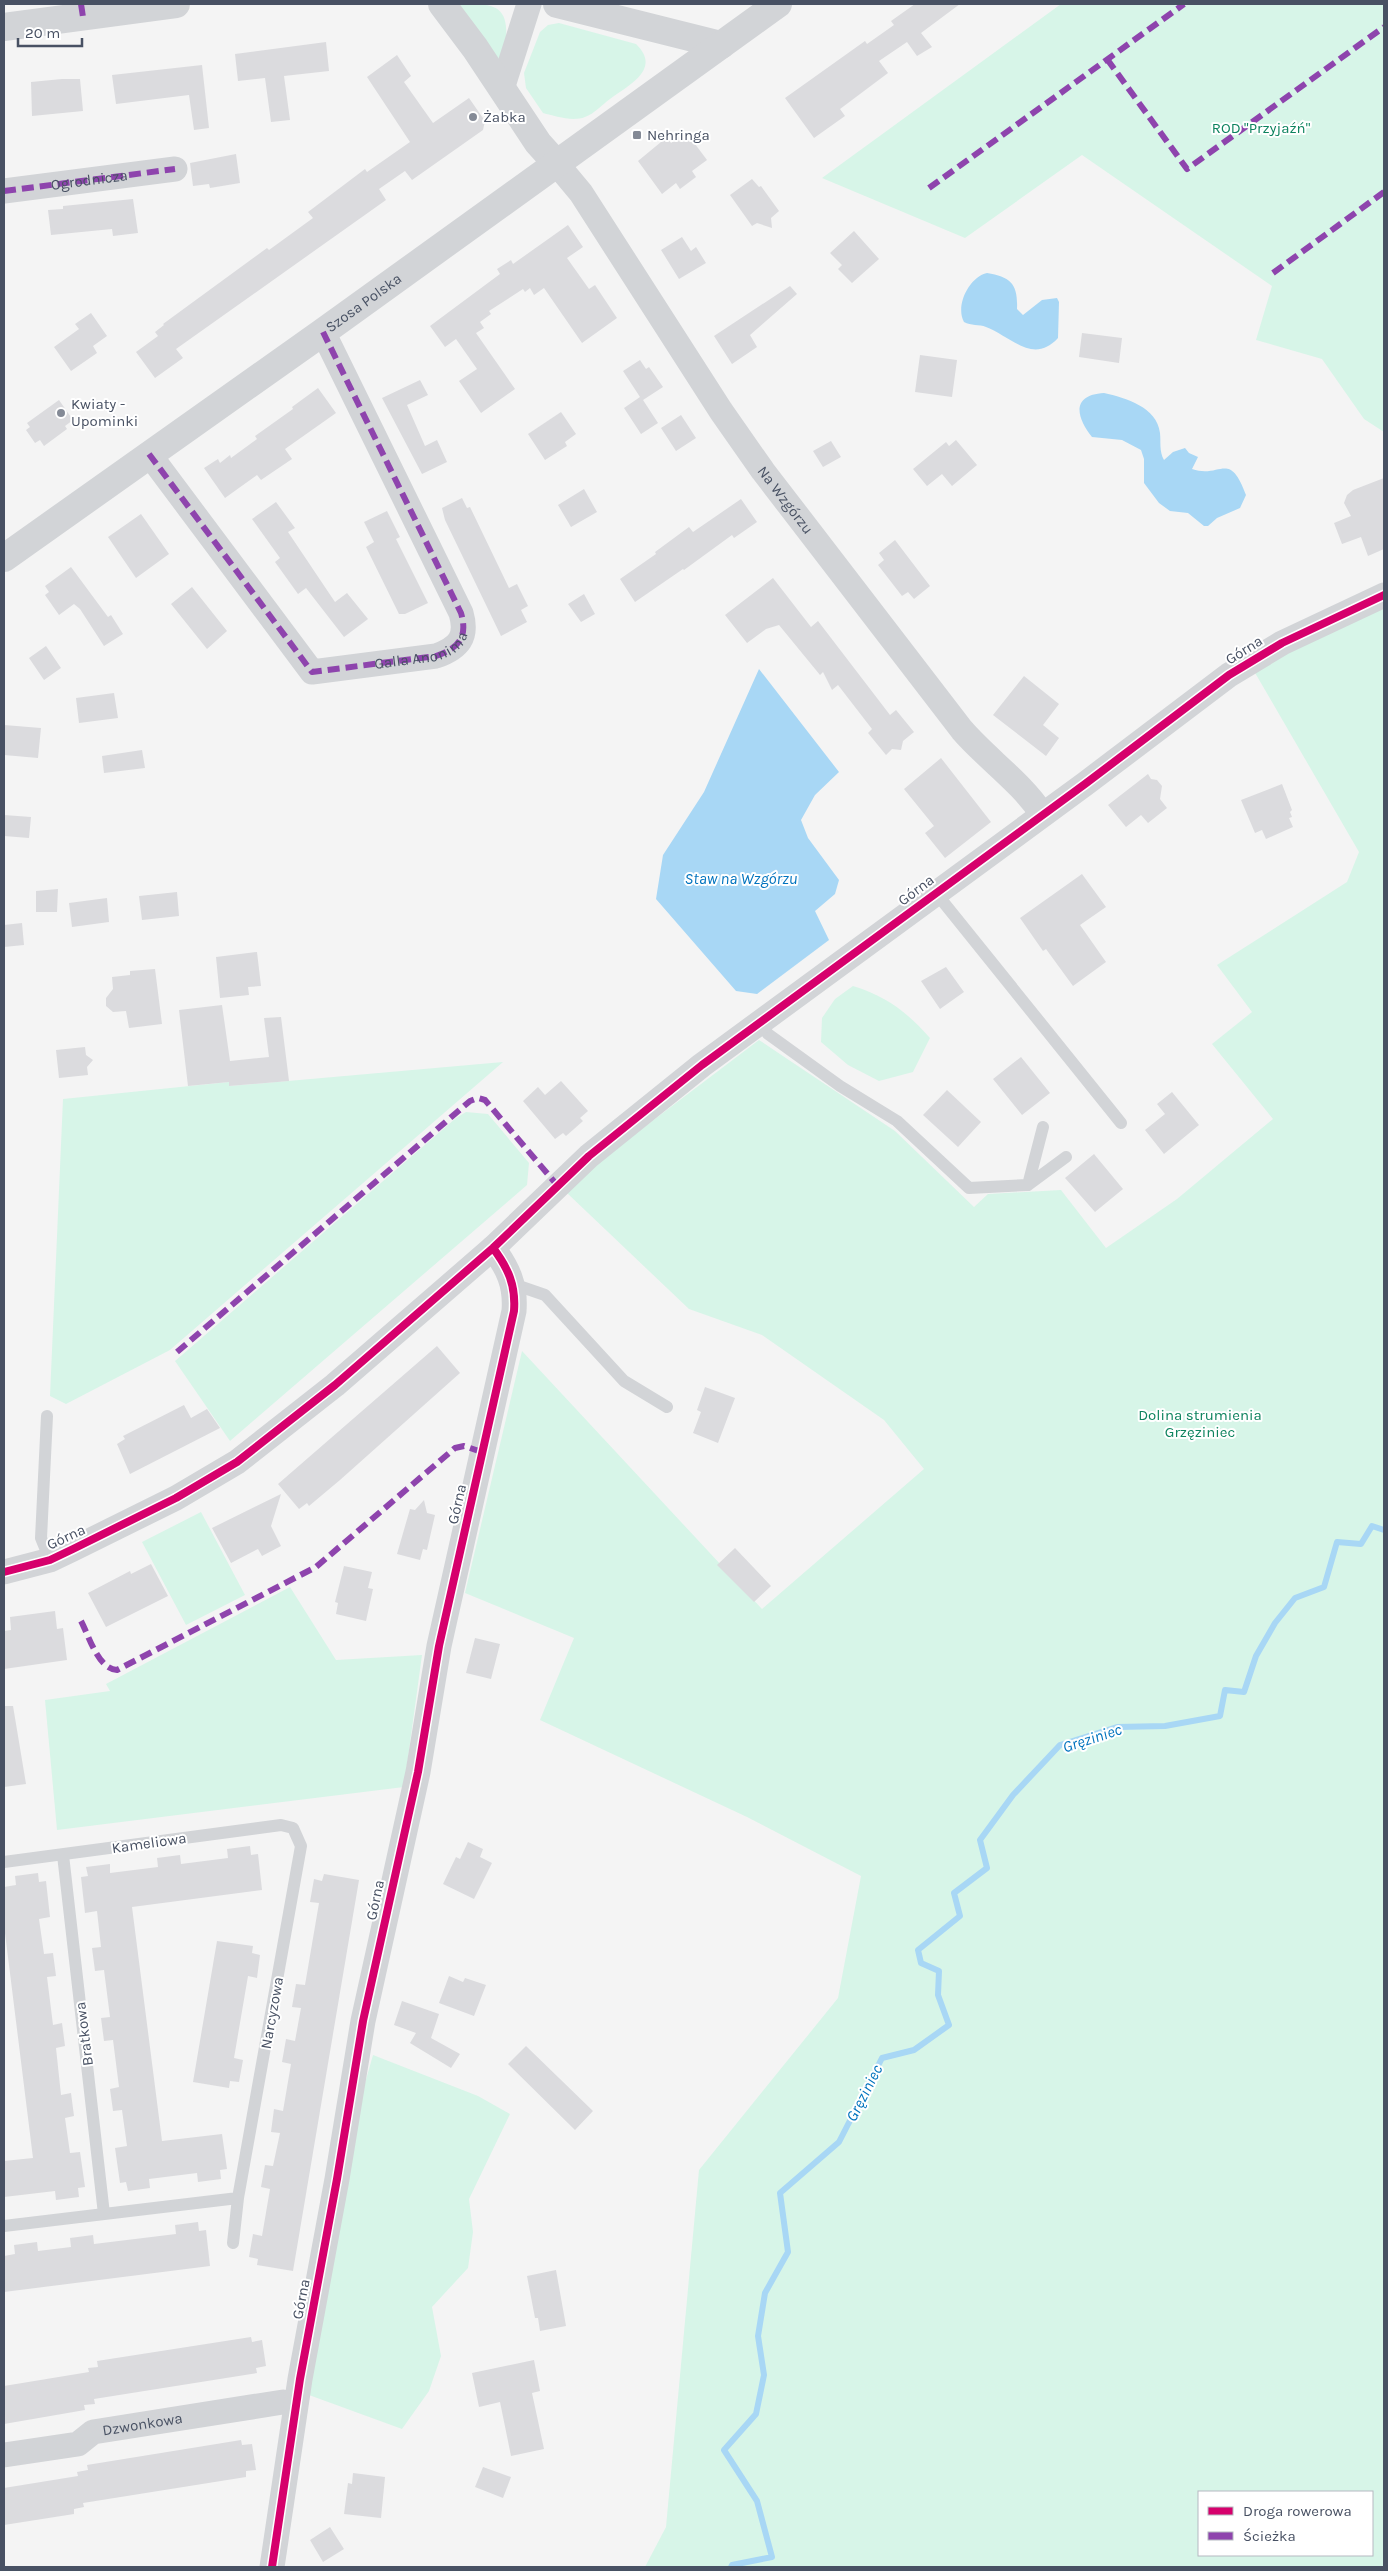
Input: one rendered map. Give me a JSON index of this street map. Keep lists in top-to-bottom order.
{
  "streets": {
    "street": [
      "Ogrodnicza",
      "Szosa Polska",
      "Na Wzgórzu",
      "Galla Anonima",
      "Górna",
      "Dzwonkowa"
    ],
    "lane": ["Kameliowa", "Narcyzowa", "Bratkowa"]
  },
  "crossings": [
    ["Szosa Polska", "Na Wzgórzu"],
    ["Szosa Polska", "Galla Anonima"],
    ["Na Wzgórzu", "Górna"],
    ["Kameliowa", "Narcyzowa"],
    ["Kameliowa", "Bratkowa"]
  ],
  "water": ["Staw na Wzgórzu", "Gręziniec"],
  "parks": ["ROD \"Przyjaźń\"", "Dolina strumienia Grzęziniec"],
  "places": {
    "other": ["Żabka", "Kwiaty - Upominki"],
    "transit": ["Nehringa"]
  },
  "legend": ["Droga rowerowa", "Ścieżka"],
  "scale_bar": "20 m"
}
